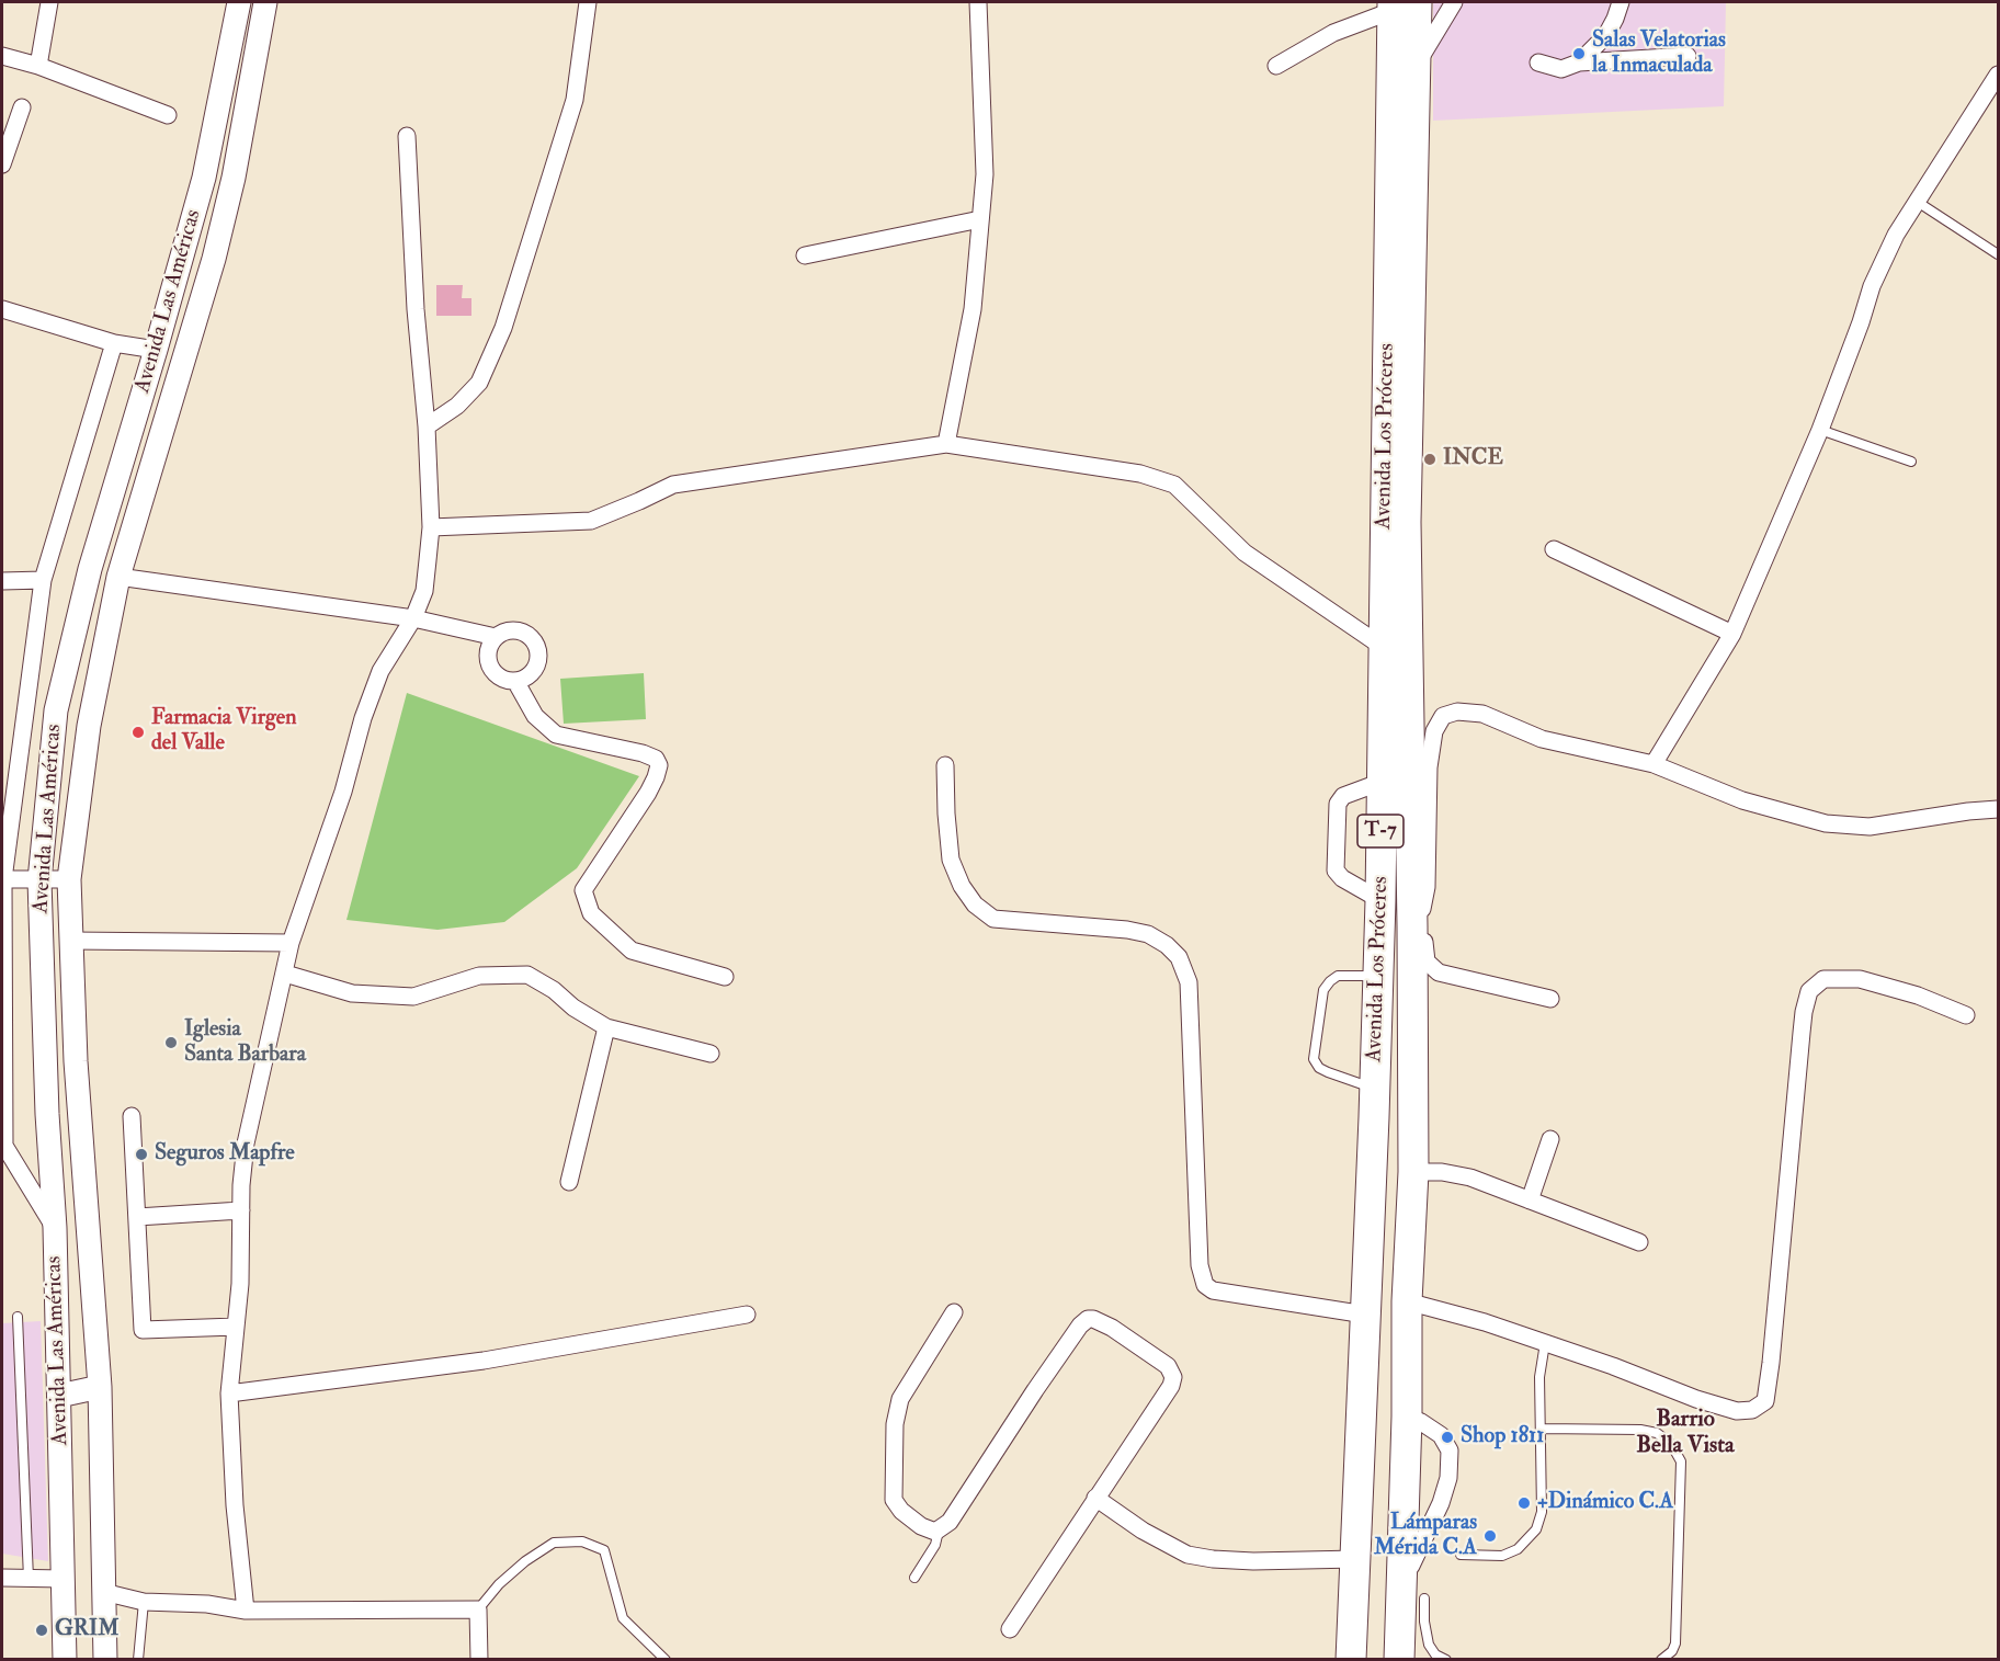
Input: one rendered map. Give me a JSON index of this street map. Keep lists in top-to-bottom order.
{
  "streets": {
    "highway": ["Avenida Los Próceres", "T-7"],
    "street": ["Avenida Las Américas"]
  },
  "districts": ["Barrio Bella Vista"],
  "places": [
    "Salas Velatorias la Inmaculada",
    "INCE",
    "Farmacia Virgen del Valle",
    "Iglesia Santa Barbara",
    "Seguros Mapfre",
    "Shop 1811",
    "+Dinámico C.A",
    "Lámparas Mérida C.A",
    "GRIM"
  ]
}
